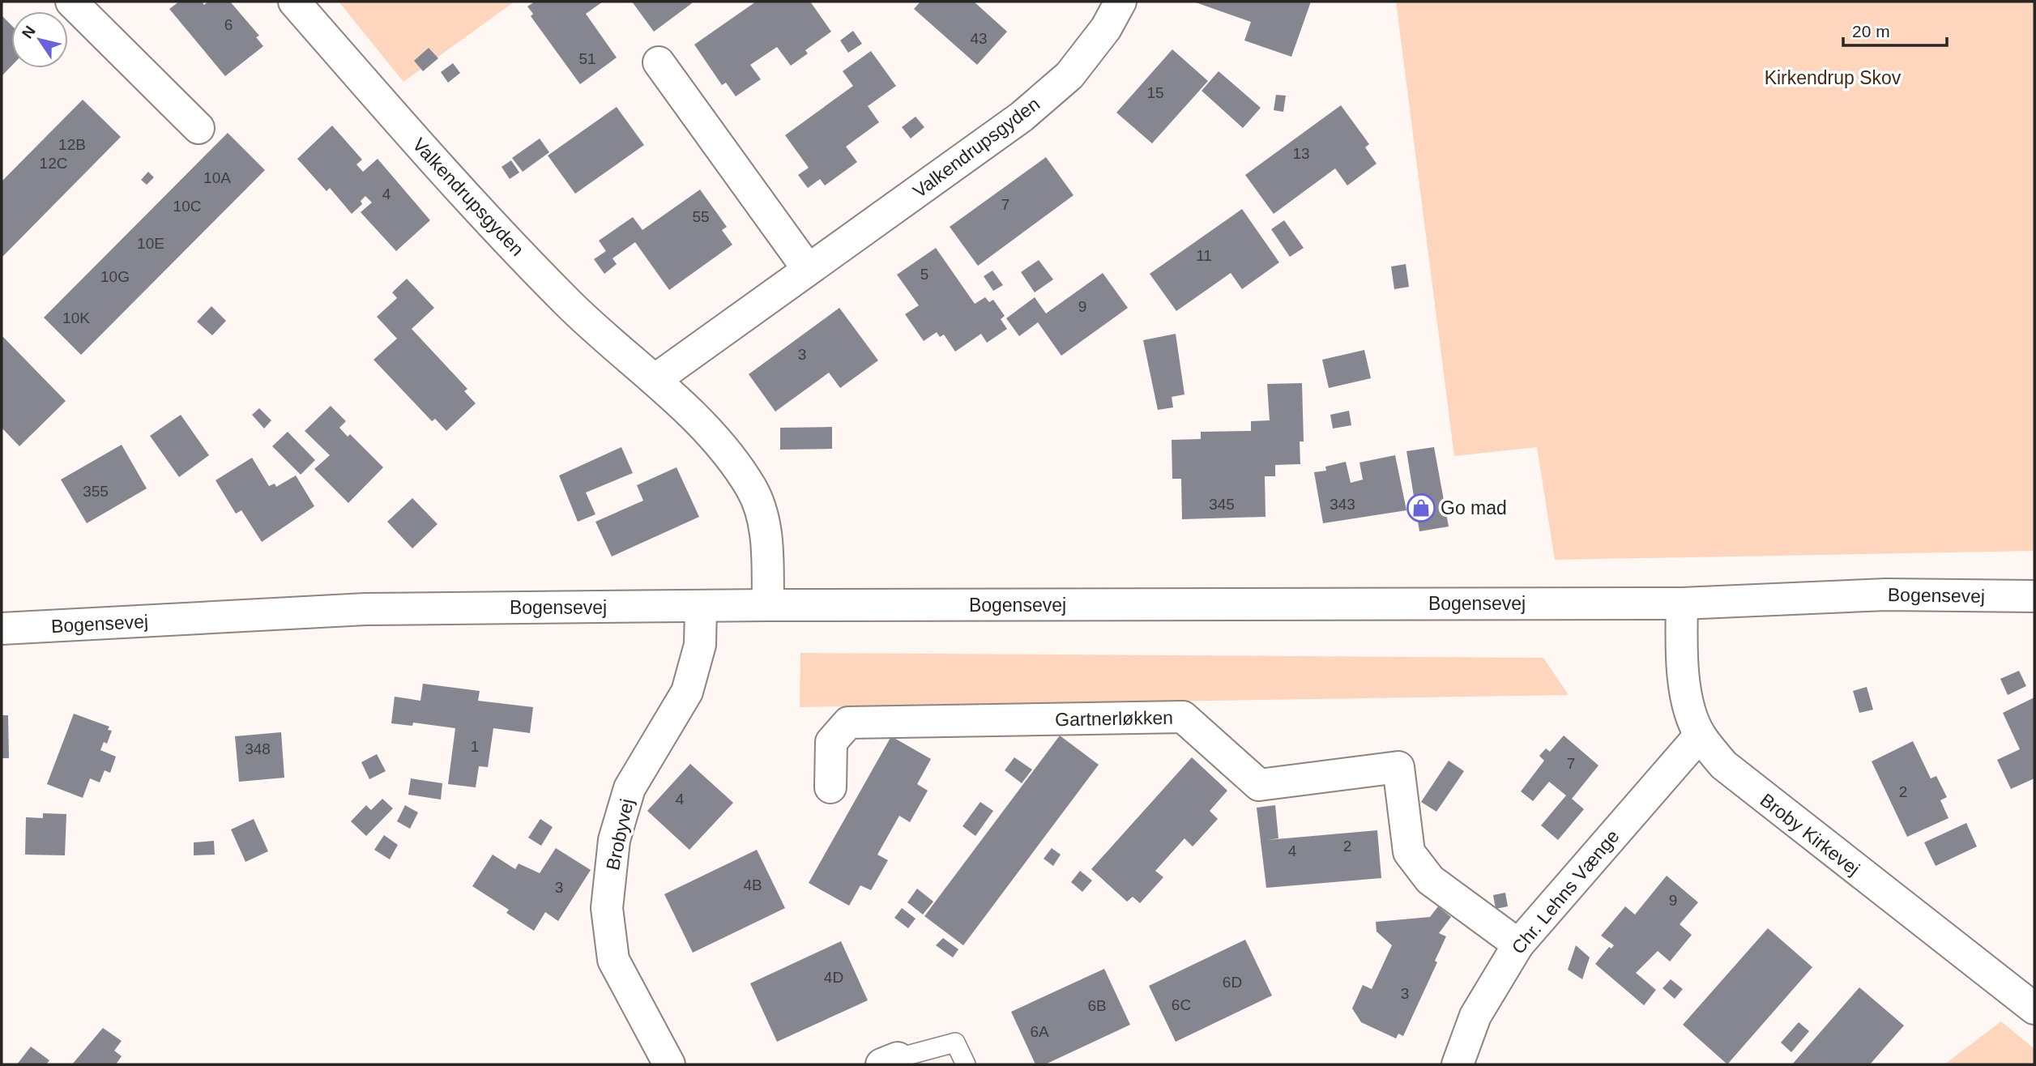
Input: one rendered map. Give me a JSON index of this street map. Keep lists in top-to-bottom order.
{
  "streets": {
    "street": [
      "Valkendrupsgyden",
      "Bogensevej",
      "Gartnerløkken",
      "Brobyvej",
      "Broby Kirkevej",
      "Chr. Lehns Vænge"
    ]
  },
  "crossings": [
    ["Valkendrupsgyden", "Bogensevej"],
    ["Bogensevej", "Brobyvej"],
    ["Bogensevej", "Broby Kirkevej"],
    ["Gartnerløkken", "Chr. Lehns Vænge"],
    ["Broby Kirkevej", "Chr. Lehns Vænge"]
  ],
  "parks": ["Kirkendrup Skov"],
  "places": {
    "shop": ["Go mad"]
  },
  "house_numbers": [
    "6",
    "43",
    "51",
    "15",
    "12B",
    "13",
    "12C",
    "10A",
    "4",
    "7",
    "10C",
    "55",
    "10E",
    "11",
    "5",
    "10G",
    "9",
    "10K",
    "3",
    "355",
    "345",
    "343",
    "1",
    "348",
    "7",
    "2",
    "4",
    "2",
    "4",
    "4B",
    "3",
    "9",
    "4D",
    "6D",
    "3",
    "6C",
    "6B",
    "6A"
  ],
  "scale_bar": "20 m",
  "north": "top left"
}
